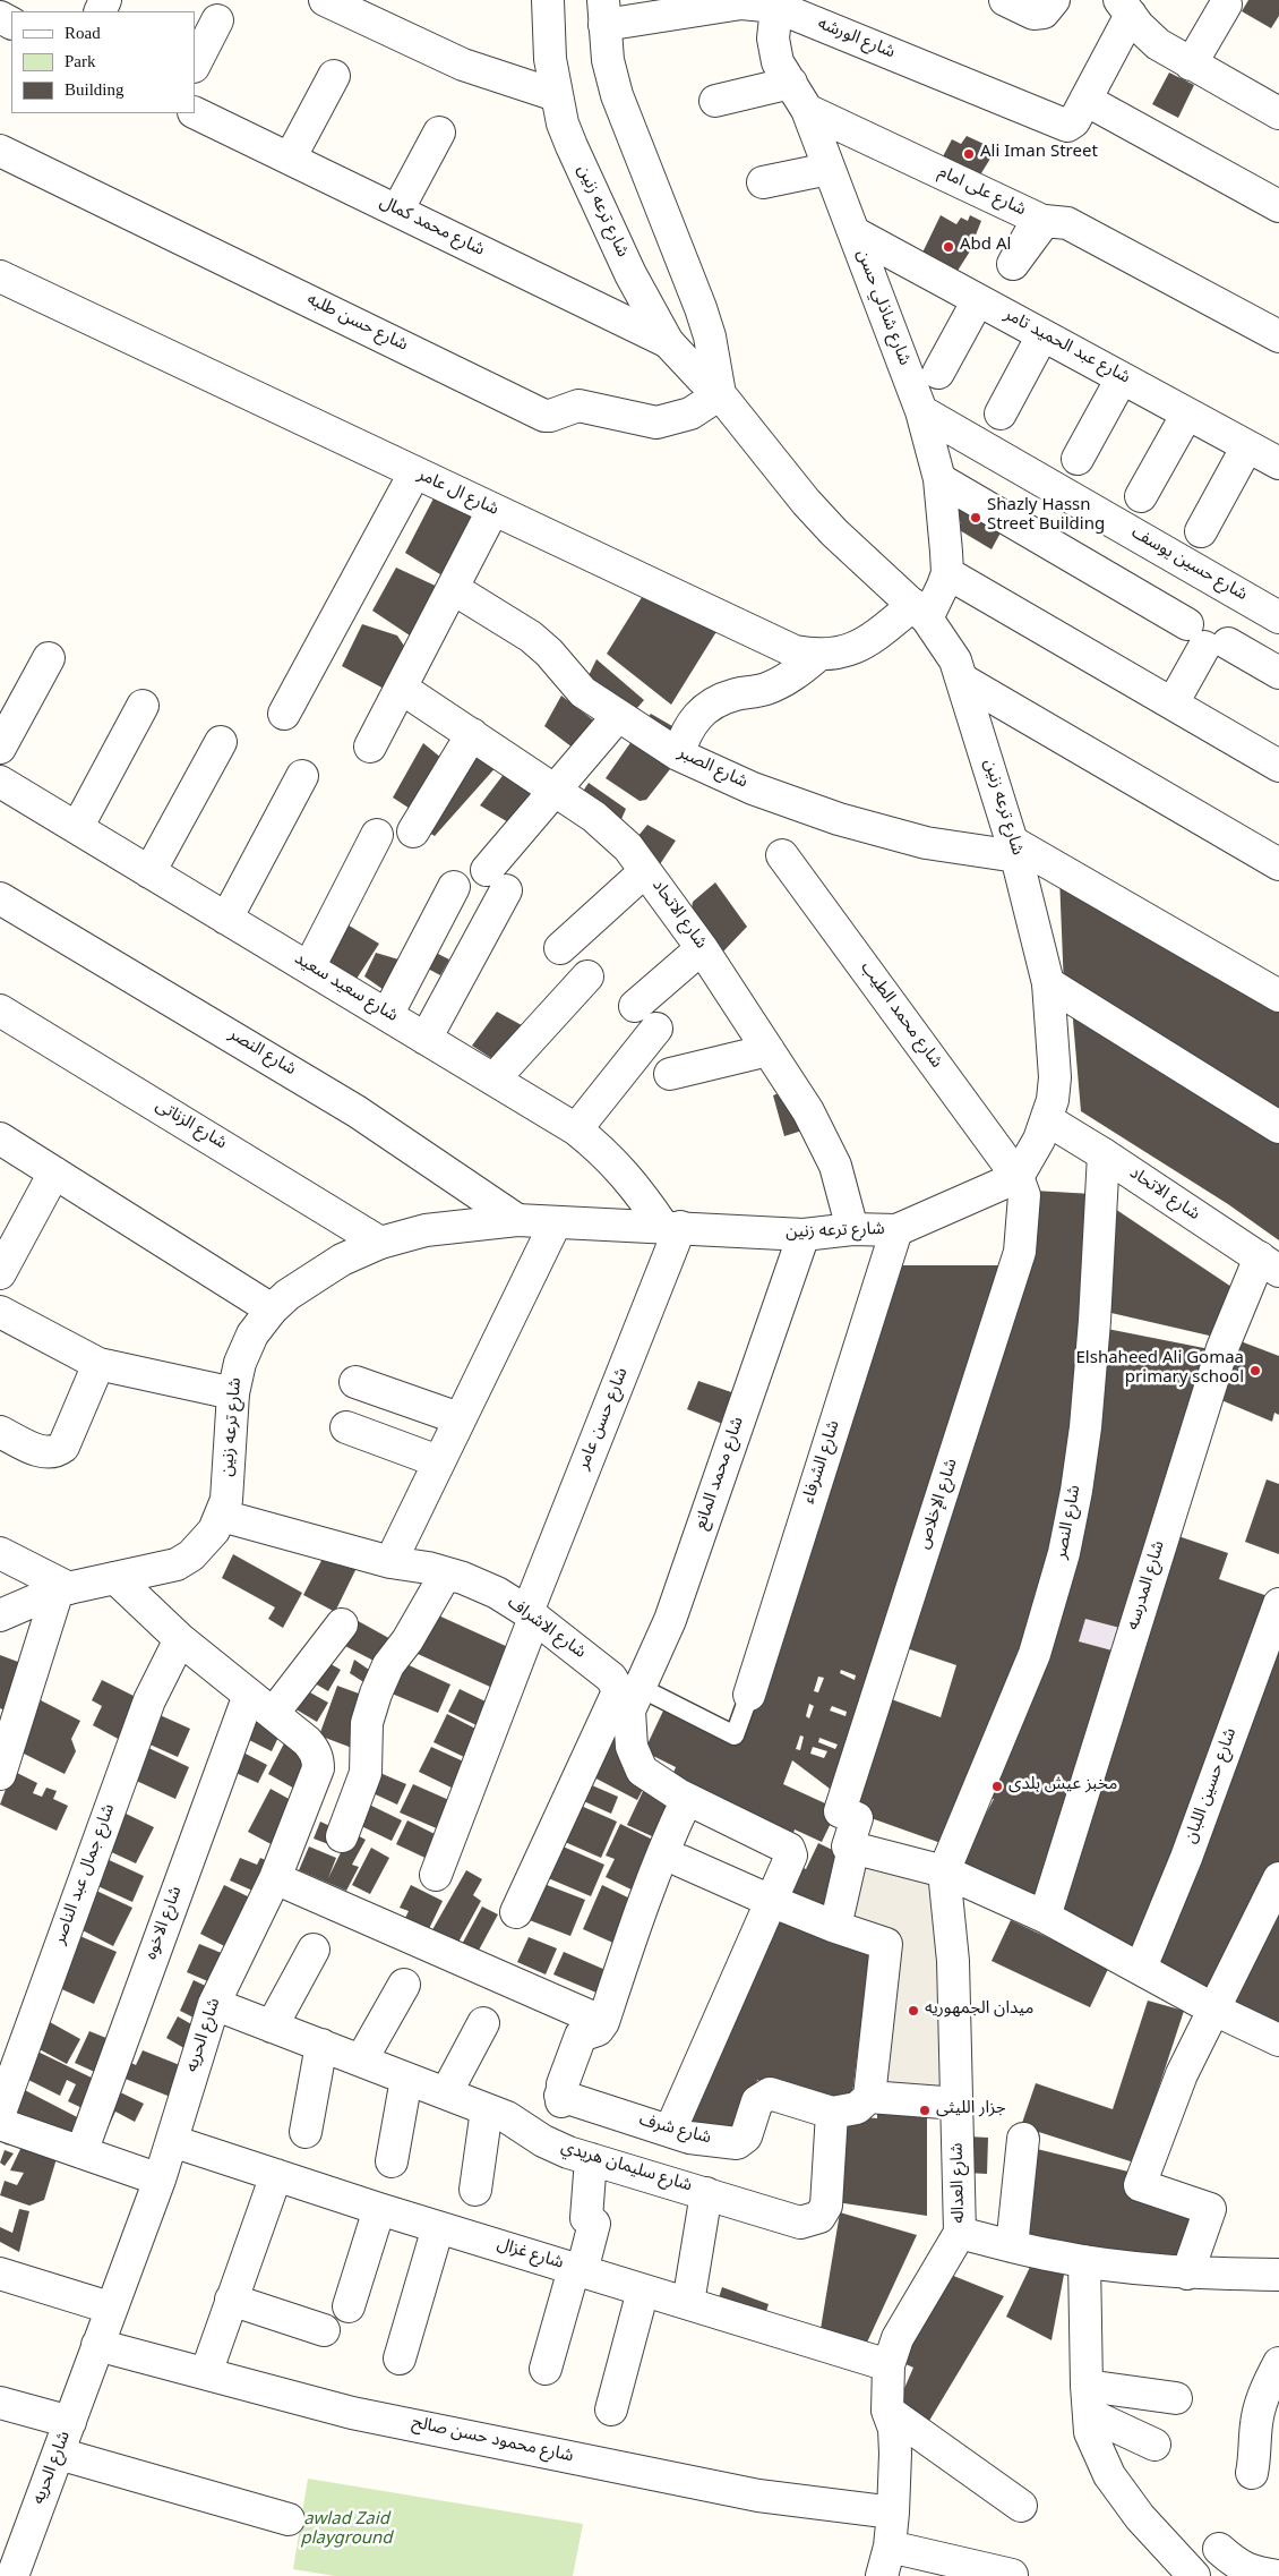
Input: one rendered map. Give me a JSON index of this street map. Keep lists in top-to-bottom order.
{
  "streets": {
    "street": [
      "شارع الورشه",
      "شارع على امام",
      "شارع ترعه زنين",
      "شارع محمد كمال",
      "شارع شاذلي حسن",
      "شارع حسن طلبه",
      "شارع عبد الحميد تامر",
      "شارع ال عامر",
      "شارع حسين يوسف",
      "شارع الصبر",
      "شارع الاتحاد",
      "شارع سعيد سعيد",
      "شارع محمد الطيب",
      "شارع النصر",
      "شارع الزناتى",
      "شارع حسن عامر",
      "شارع الشرفاء",
      "شارع محمد المانع",
      "شارع الإخلاص",
      "شارع المدرسه",
      "شارع الاشراف",
      "شارع حسين اللبان",
      "شارع جمال عبد الناصر",
      "شارع الاخوه",
      "شارع الحريه",
      "شارع شرف",
      "شارع سليمان هريدي",
      "شارع العداله",
      "شارع غزال",
      "شارع محمود حسن صالح"
    ]
  },
  "crossings": [
    ["شارع الورشه", "شارع شاذلي حسن"],
    ["شارع على امام", "شارع شاذلي حسن"],
    ["شارع ترعه زنين", "شارع محمد كمال"],
    ["شارع ترعه زنين", "شارع شاذلي حسن"],
    ["شارع ترعه زنين", "شارع حسن طلبه"],
    ["شارع ترعه زنين", "شارع ال عامر"],
    ["شارع ترعه زنين", "شارع الصبر"],
    ["شارع ترعه زنين", "شارع الاتحاد"],
    ["شارع ترعه زنين", "شارع سعيد سعيد"],
    ["شارع ترعه زنين", "شارع محمد الطيب"],
    ["شارع ترعه زنين", "شارع النصر"],
    ["شارع ترعه زنين", "شارع الزناتى"],
    ["شارع ترعه زنين", "شارع حسن عامر"],
    ["شارع ترعه زنين", "شارع الشرفاء"],
    ["شارع ترعه زنين", "شارع محمد المانع"],
    ["شارع ترعه زنين", "شارع الإخلاص"],
    ["شارع ترعه زنين", "شارع الاشراف"],
    ["شارع ترعه زنين", "شارع الحريه"],
    ["شارع شاذلي حسن", "شارع عبد الحميد تامر"],
    ["شارع شاذلي حسن", "شارع ال عامر"],
    ["شارع شاذلي حسن", "شارع حسين يوسف"],
    ["شارع الاتحاد", "شارع النصر"],
    ["شارع الاتحاد", "شارع المدرسه"],
    ["شارع سعيد سعيد", "شارع حسن عامر"],
    ["شارع محمد الطيب", "شارع الإخلاص"],
    ["شارع النصر", "شارع العداله"],
    ["شارع حسن عامر", "شارع الاشراف"],
    ["شارع محمد المانع", "شارع الاشراف"],
    ["شارع جمال عبد الناصر", "شارع الحريه"],
    ["شارع الاخوه", "شارع الحريه"],
    ["شارع الحريه", "شارع سليمان هريدي"],
    ["شارع الحريه", "شارع غزال"],
    ["شارع الحريه", "شارع محمود حسن صالح"],
    ["شارع شرف", "شارع سليمان هريدي"],
    ["شارع العداله", "شارع غزال"],
    ["شارع العداله", "شارع محمود حسن صالح"]
  ],
  "parks": ["awlad Zaid playground"],
  "places": [
    "Ali Iman Street",
    "Abd Al",
    "Shazly Hassn Street Building",
    "Elshaheed Ali Gomaa primary school",
    "مخبز عيش بلدى",
    "ميدان الجمهوريه",
    "جزار الليثى"
  ],
  "legend": ["Road", "Park", "Building"]
}
